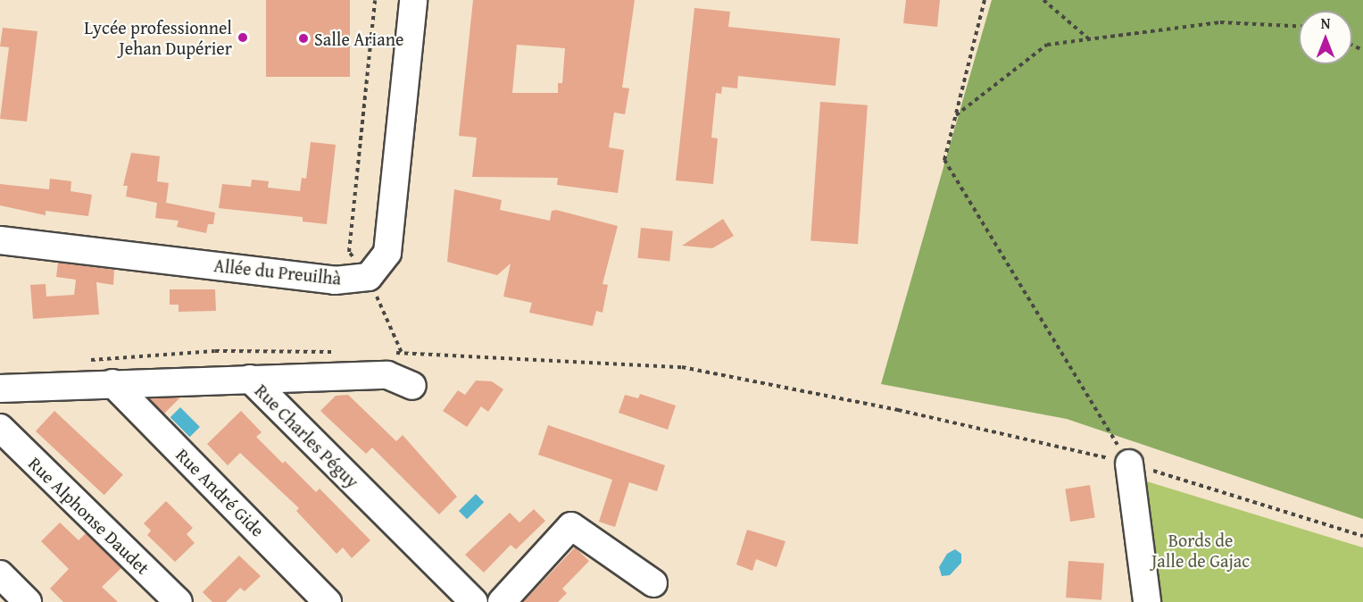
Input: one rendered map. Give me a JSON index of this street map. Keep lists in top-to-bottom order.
{
  "streets": {
    "street": [
      "Allée du Preuilhà",
      "Rue Charles Péguy",
      "Rue André Gide",
      "Rue Alphonse Daudet"
    ]
  },
  "crossings": [
    ["Rue Charles Péguy", "Rue André Gide"]
  ],
  "parks": ["Bords de Jalle de Gajac"],
  "places": ["Lycée professionnel Jehan Dupérier", "Salle Ariane"],
  "north": "top"
}
